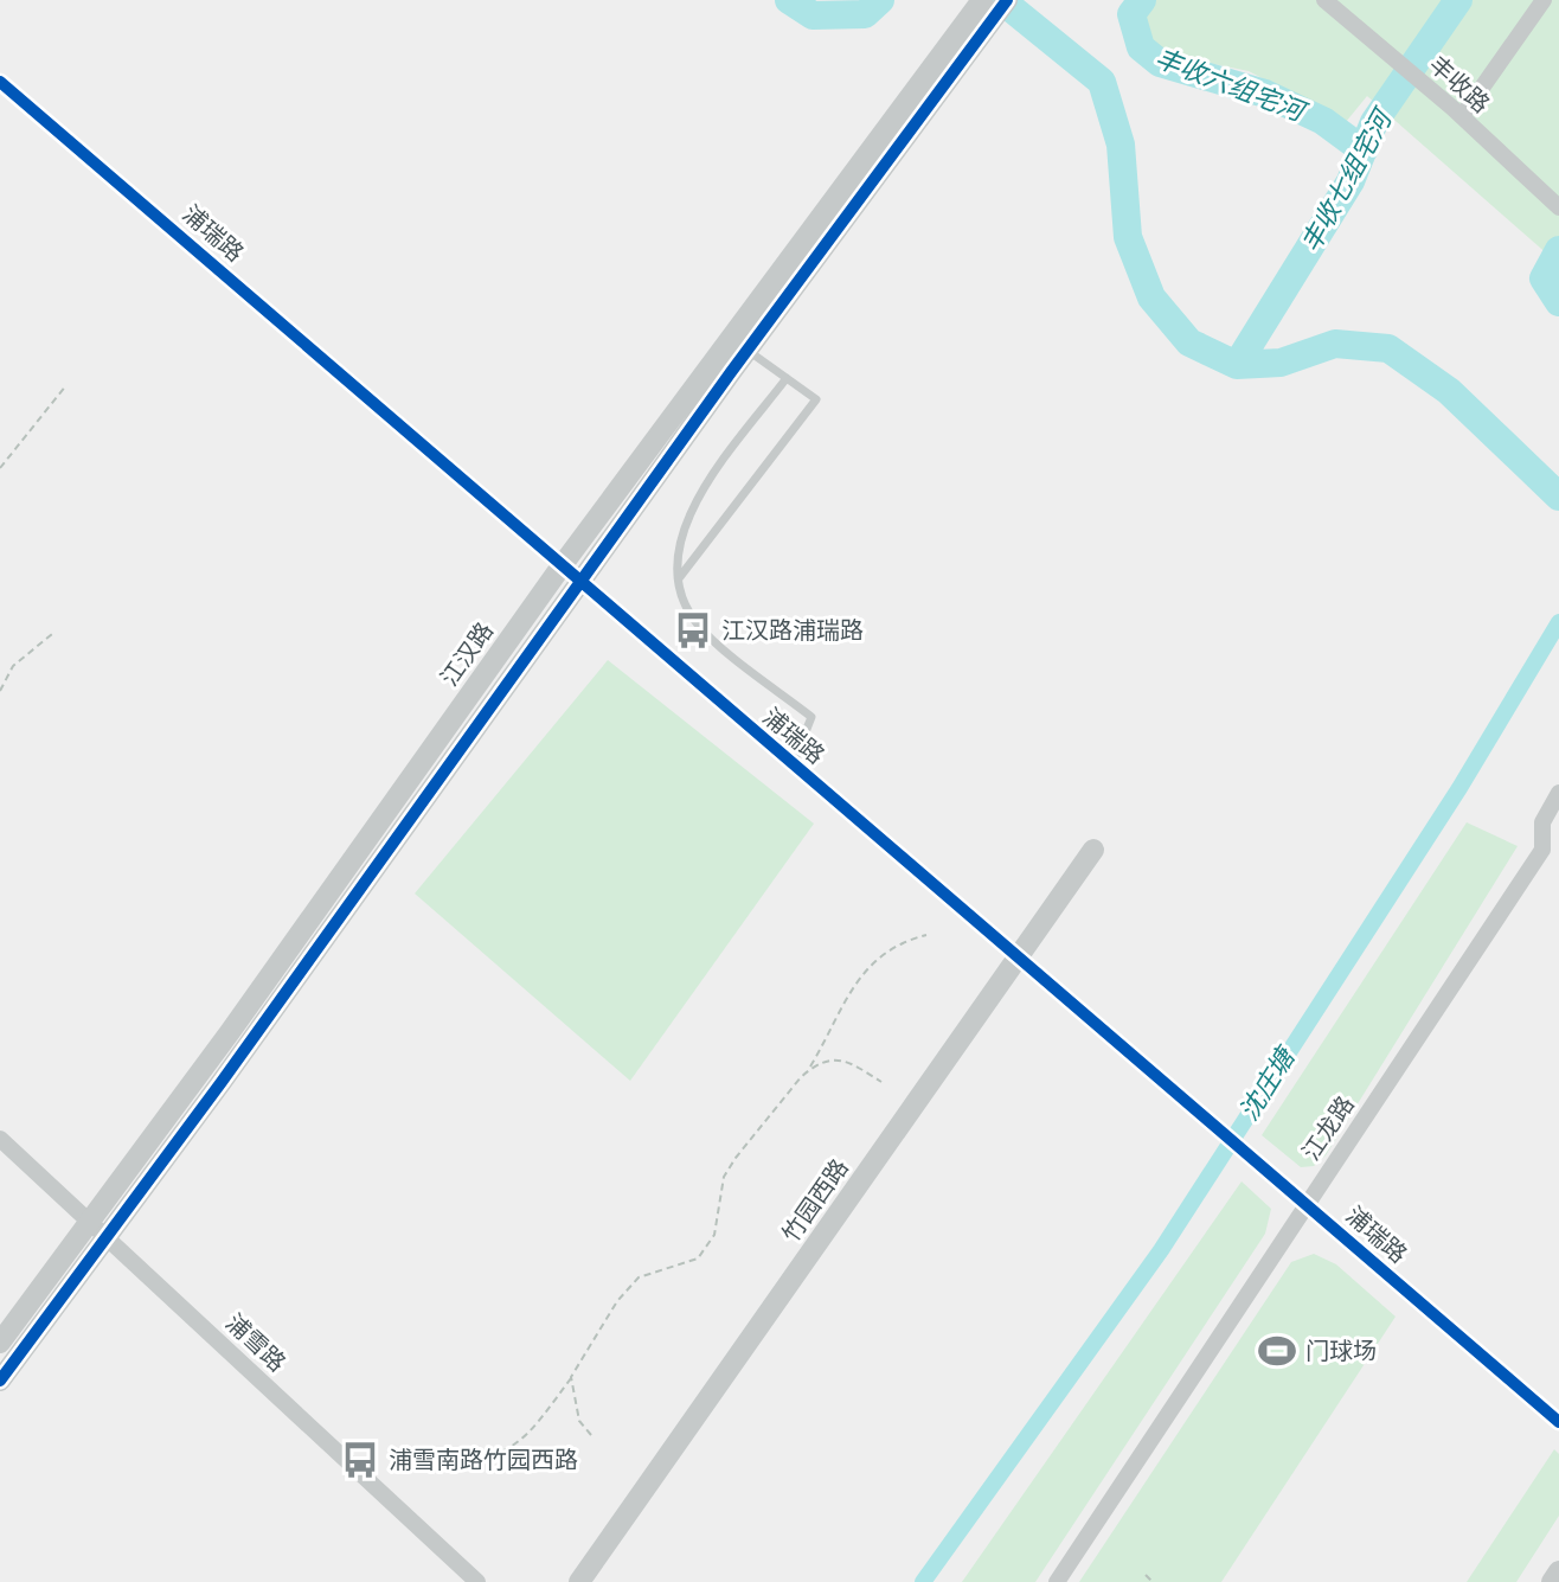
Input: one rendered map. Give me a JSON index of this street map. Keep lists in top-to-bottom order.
{
  "streets": {
    "street": [
      "丰收路",
      "浦瑞路",
      "江汉路",
      "江龙路",
      "竹园西路",
      "浦雪路"
    ]
  },
  "crossings": [
    ["浦瑞路", "江汉路"],
    ["浦瑞路", "江龙路"],
    ["浦瑞路", "竹园西路"],
    ["江汉路", "浦雪路"]
  ],
  "water": ["丰收六组宅河", "丰收七组宅河", "沈庄塘"],
  "places": {
    "bus stop": ["江汉路浦瑞路", "浦雪南路竹园西路"],
    "sports": ["门球场"]
  }
}
